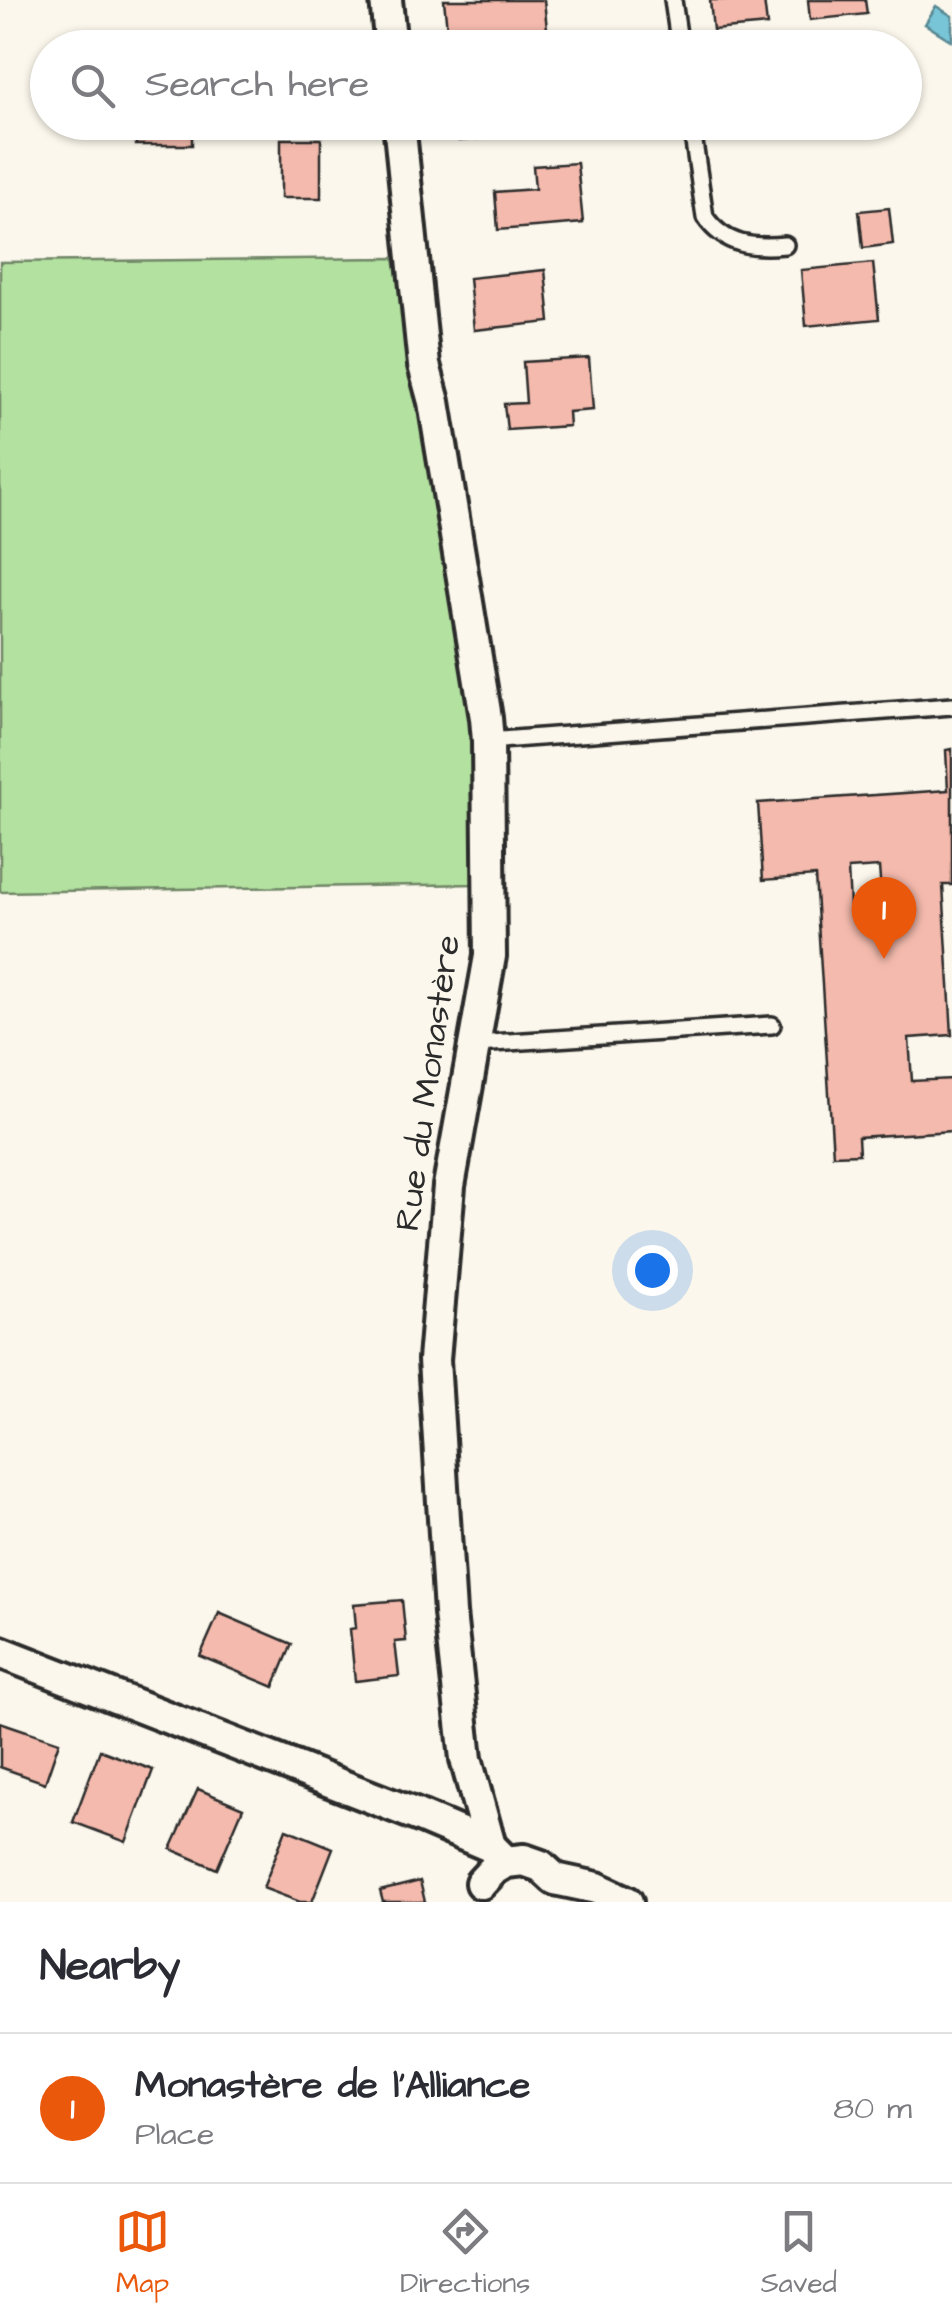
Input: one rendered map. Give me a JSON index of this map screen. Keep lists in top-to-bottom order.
{
  "streets": {
    "street": ["Rue du Monastère"]
  },
  "page": {
    "search": "Search here",
    "pins": "1",
    "heading": "Nearby",
    "list": [
      {
        "mark": "1",
        "name": "Monastère de l'Alliance",
        "note": "Place",
        "value": "80 m"
      }
    ],
    "nav": ["Map", "Directions", "Saved"]
  }
}
